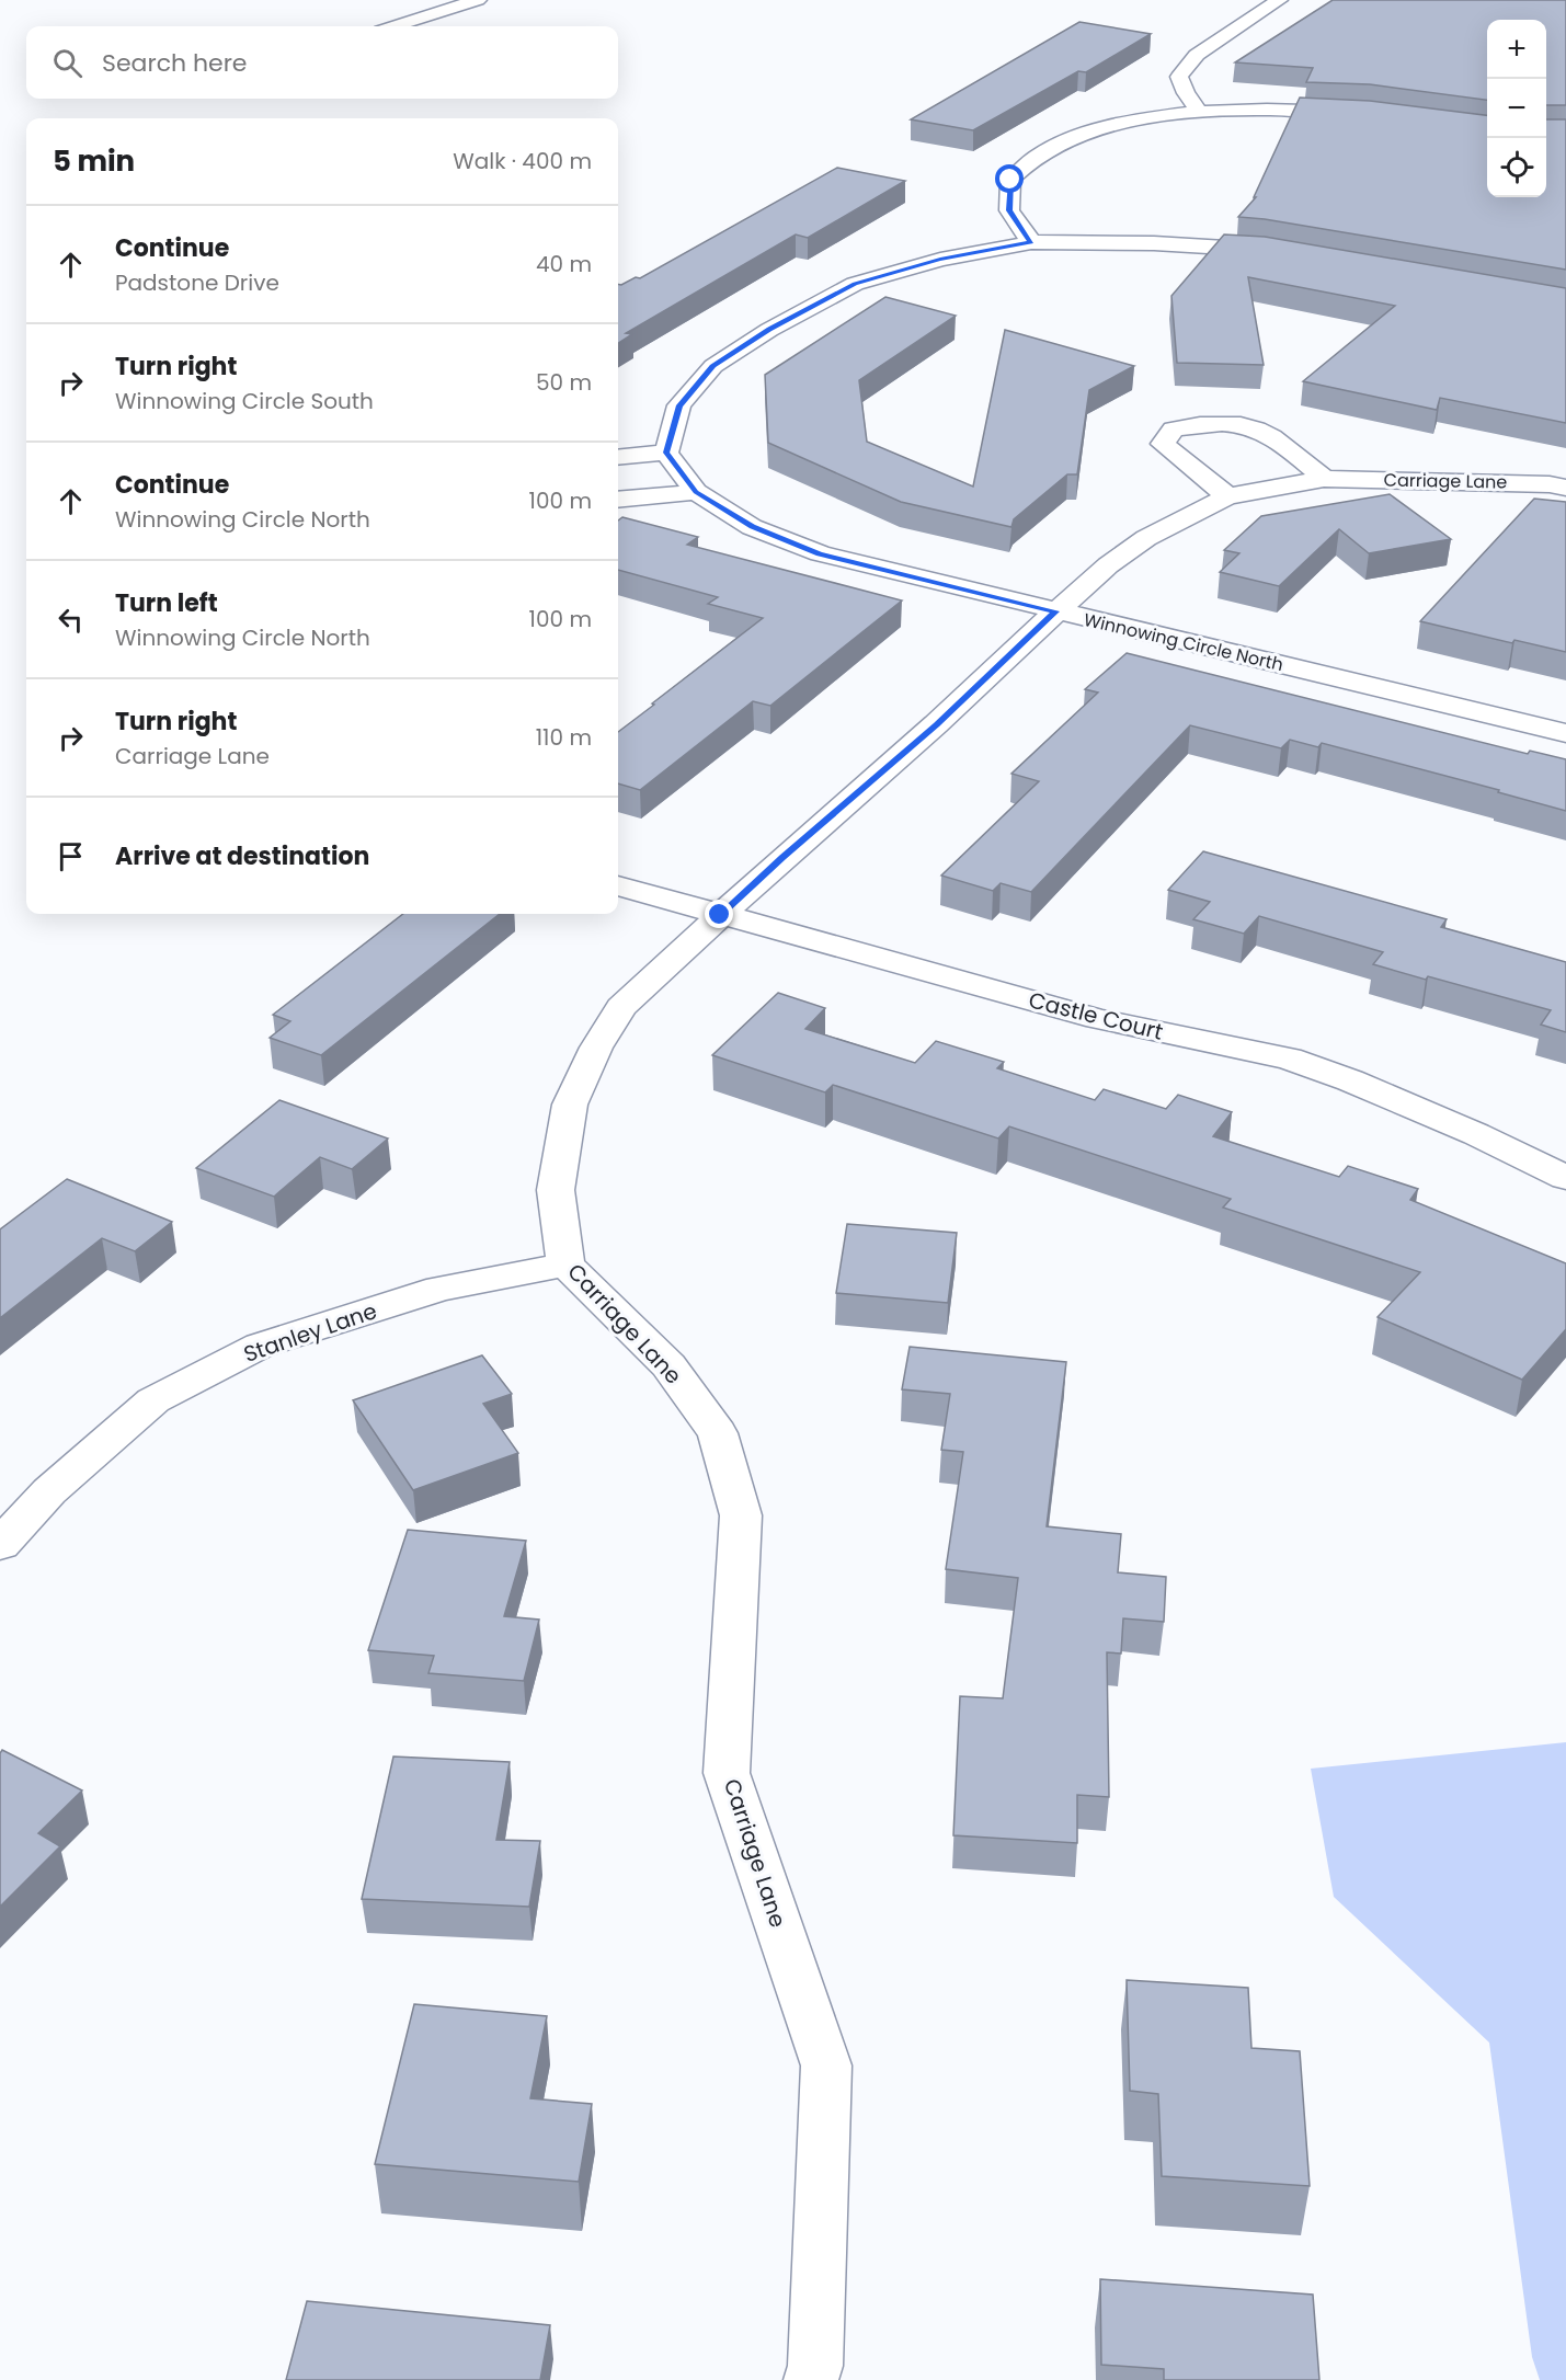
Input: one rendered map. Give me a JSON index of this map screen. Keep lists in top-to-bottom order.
{
  "streets": {
    "street": [
      "Carriage Lane",
      "Winnowing Circle North",
      "Castle Court",
      "Stanley Lane"
    ]
  },
  "crossings": [
    ["Carriage Lane", "Winnowing Circle North"],
    ["Carriage Lane", "Castle Court"],
    ["Carriage Lane", "Stanley Lane"]
  ],
  "page": {
    "map_buttons": ["+", "−"],
    "search": "Search here",
    "heading": ["5 min", "Walk · 400 m"],
    "list": [
      ["Continue", "Padstone Drive", "40 m"],
      ["Turn right", "Winnowing Circle South", "50 m"],
      ["Continue", "Winnowing Circle North", "100 m"],
      ["Turn left", "Winnowing Circle North", "100 m"],
      ["Turn right", "Carriage Lane", "110 m"],
      "Arrive at destination"
    ]
  }
}
